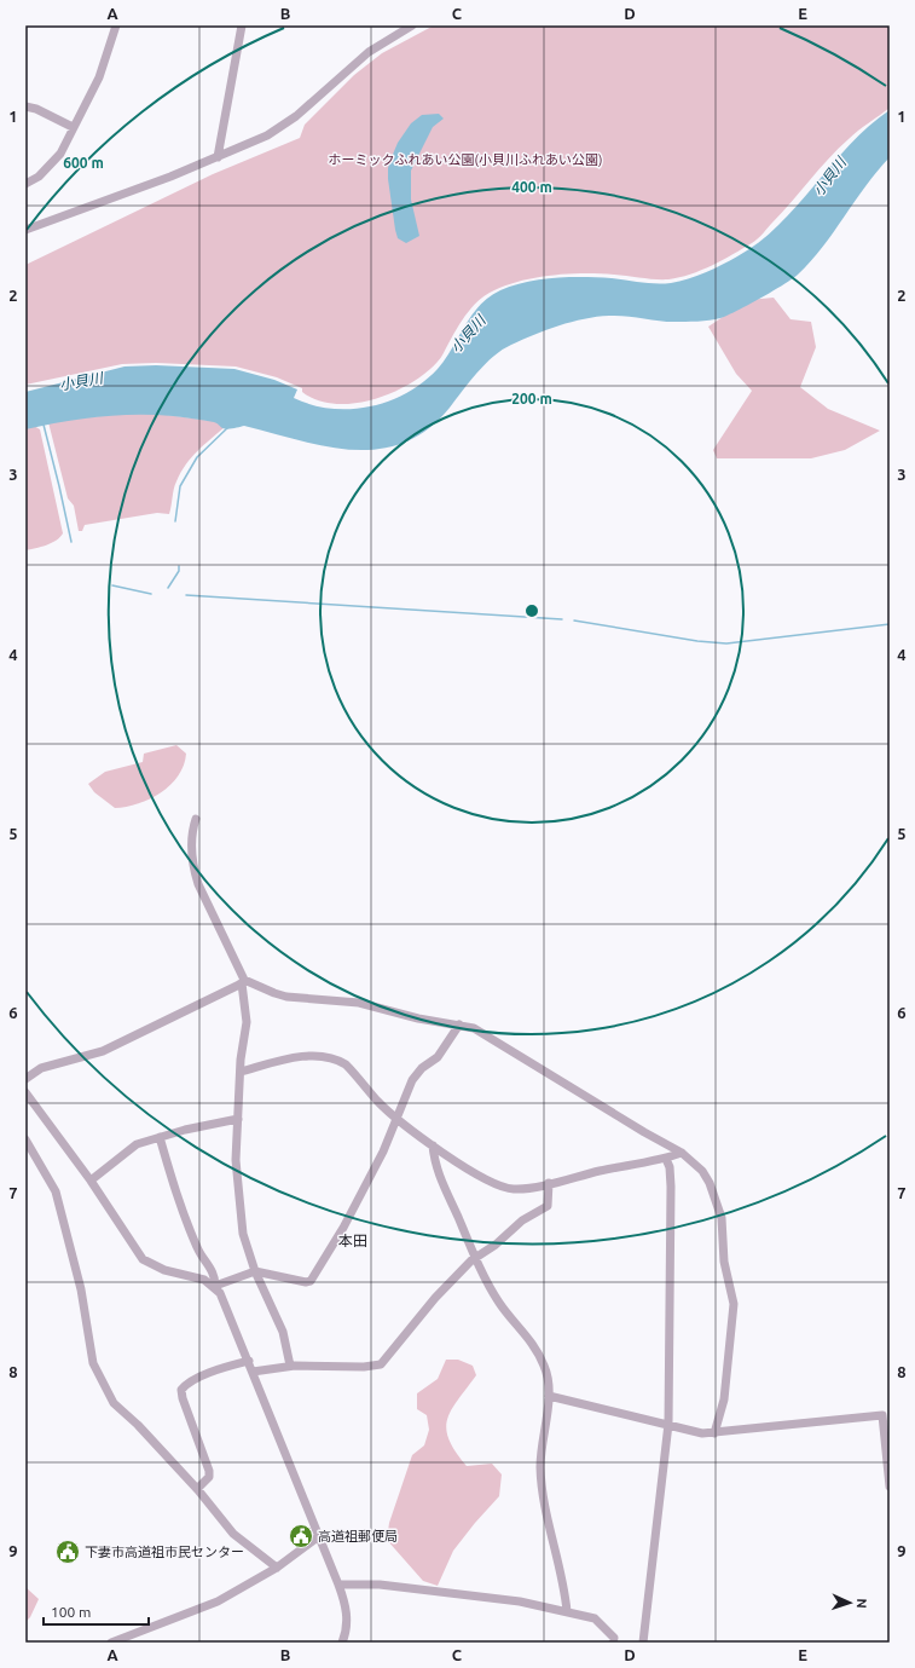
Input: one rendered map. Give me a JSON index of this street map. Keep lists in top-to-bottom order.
{
  "districts": ["本田"],
  "water": ["小貝川"],
  "parks": ["ホーミックふれあい公園(小貝川ふれあい公園)"],
  "places": {
    "public building": ["高道祖郵便局", "下妻市高道祖市民センター"]
  },
  "scale_bar": "100 m",
  "north": "right",
  "grid": {
    "columns": [
      "A",
      "B",
      "C",
      "D",
      "E"
    ],
    "rows": [
      "1",
      "2",
      "3",
      "4",
      "5",
      "6",
      "7",
      "8",
      "9"
    ]
  },
  "rings": ["600 m", "400 m", "200 m"]
}
